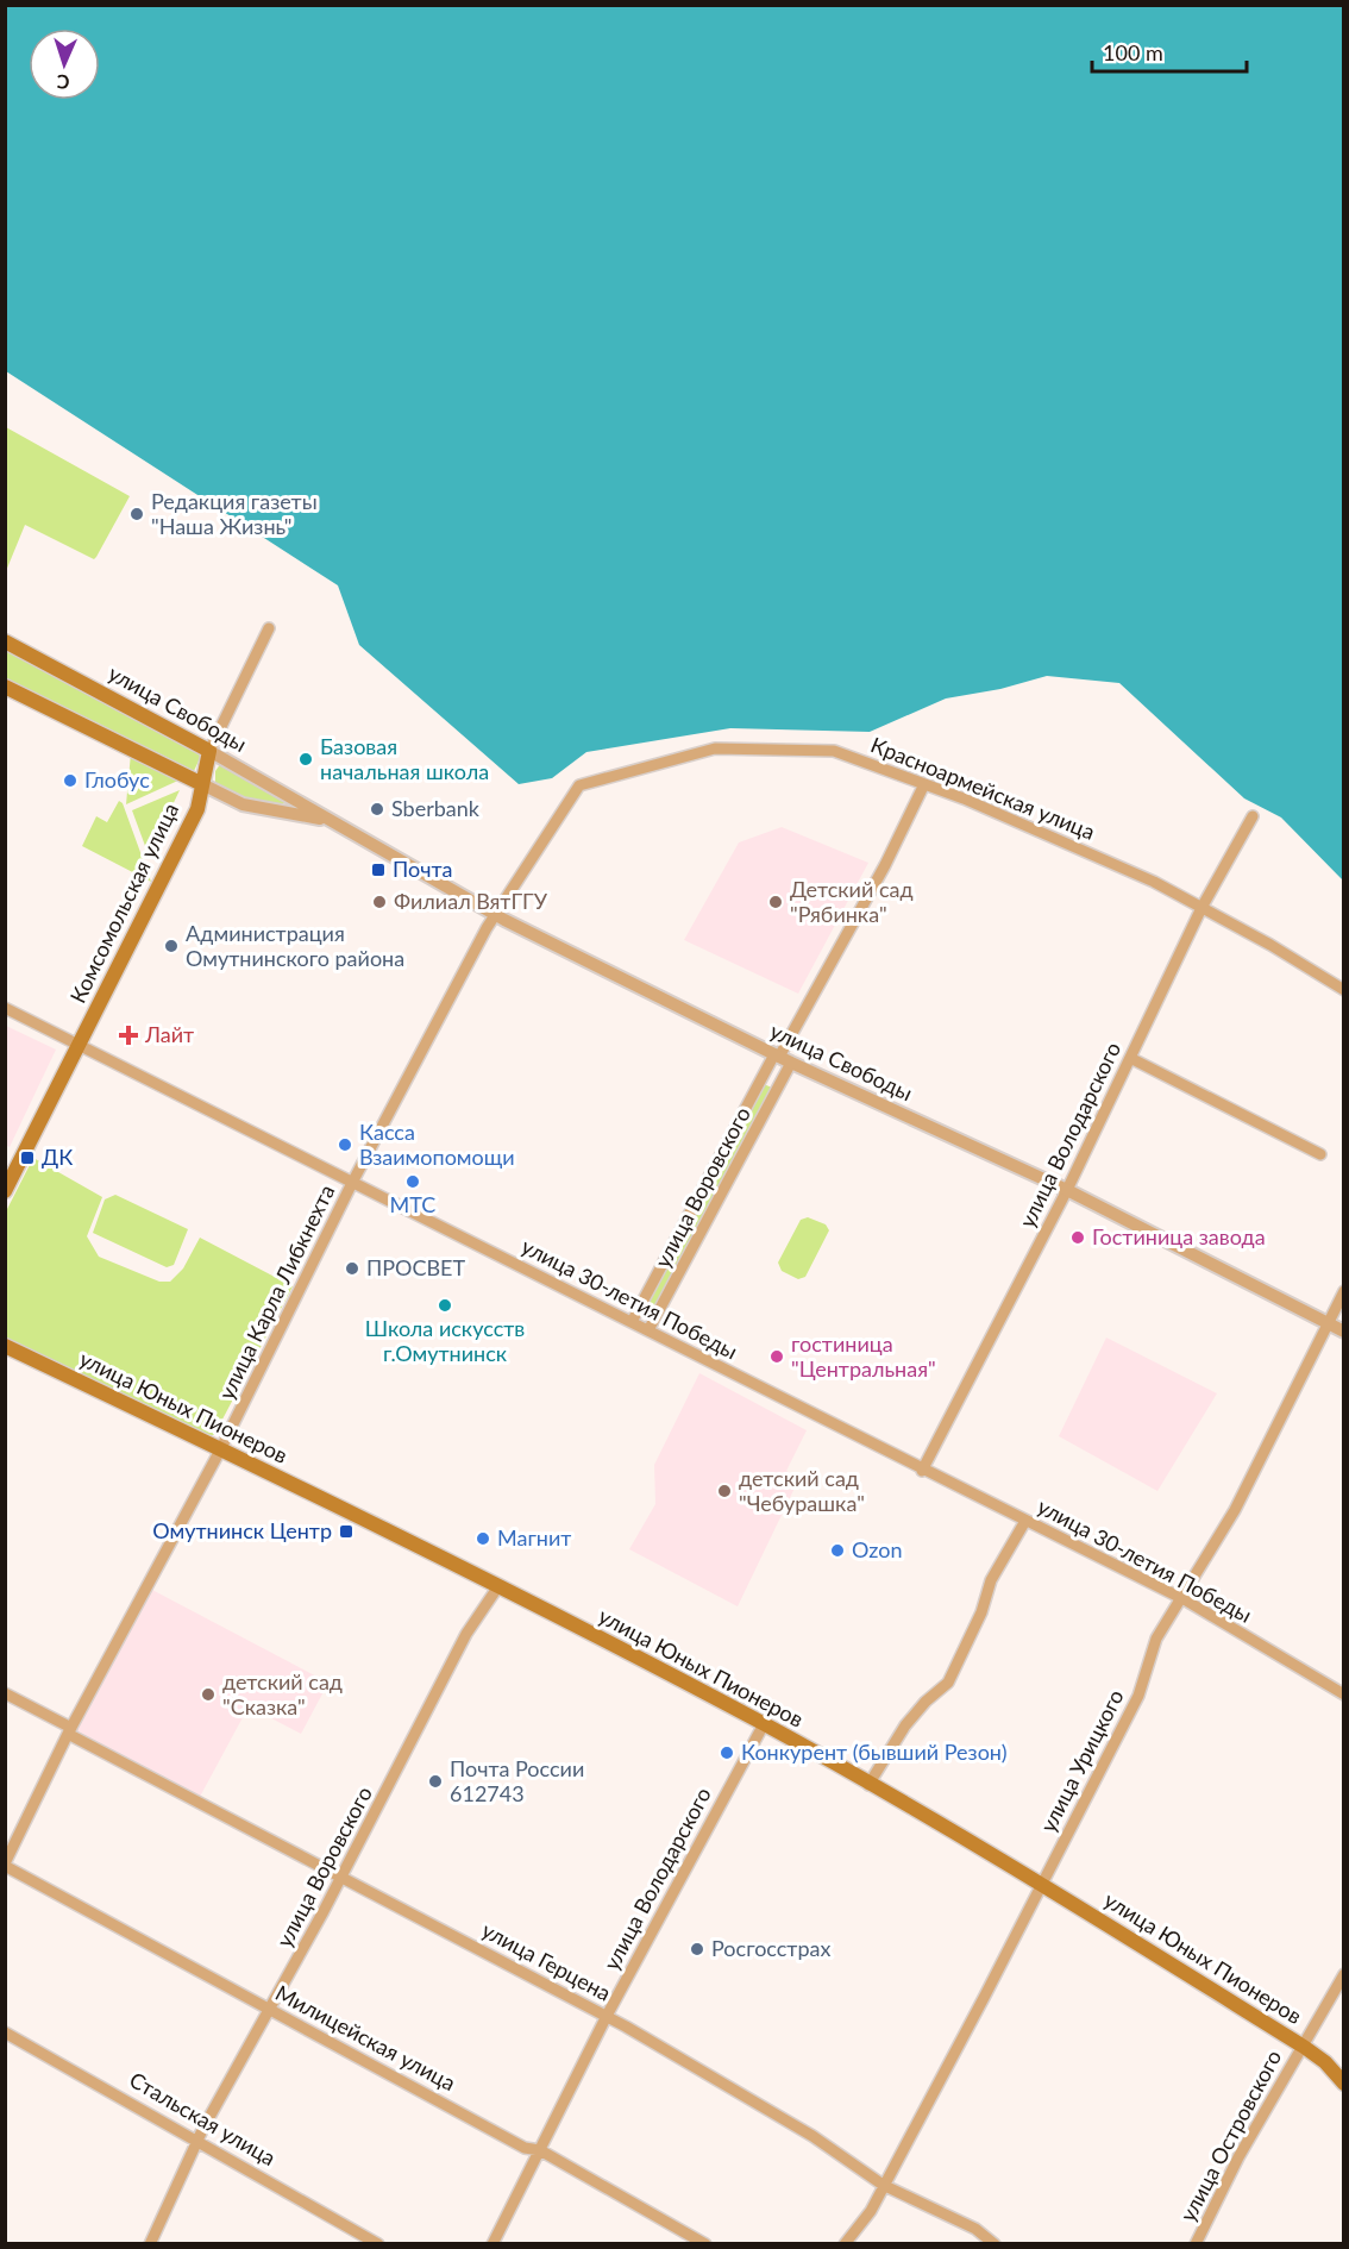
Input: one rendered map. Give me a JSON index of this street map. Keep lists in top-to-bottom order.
{
  "streets": {
    "main road": ["улица Свободы", "Комсомольская улица", "улица Юных Пионеров"],
    "street": [
      "Красноармейская улица",
      "улица Володарского",
      "улица Воровского",
      "улица Карла Либкнехта",
      "улица 30-летия Победы",
      "улица Урицкого",
      "улица Герцена",
      "Милицейская улица",
      "Стальская улица",
      "улица Островского"
    ]
  },
  "crossings": [
    ["улица Свободы", "Комсомольская улица"],
    ["улица Свободы", "улица Володарского"],
    ["улица Свободы", "улица Воровского"],
    ["улица Свободы", "улица Карла Либкнехта"],
    ["улица Свободы", "улица Урицкого"],
    ["Красноармейская улица", "улица Володарского"],
    ["Красноармейская улица", "улица Карла Либкнехта"],
    ["Комсомольская улица", "улица 30-летия Победы"],
    ["улица Володарского", "улица 30-летия Победы"],
    ["улица Володарского", "улица Юных Пионеров"],
    ["улица Володарского", "улица Герцена"],
    ["улица Володарского", "Милицейская улица"],
    ["улица Воровского", "улица 30-летия Победы"],
    ["улица Воровского", "улица Юных Пионеров"],
    ["улица Воровского", "улица Герцена"],
    ["улица Воровского", "Милицейская улица"],
    ["улица Воровского", "Стальская улица"],
    ["улица Карла Либкнехта", "улица 30-летия Победы"],
    ["улица Карла Либкнехта", "улица Юных Пионеров"],
    ["улица Карла Либкнехта", "улица Герцена"],
    ["улица Карла Либкнехта", "Милицейская улица"],
    ["улица 30-летия Победы", "улица Урицкого"],
    ["улица Юных Пионеров", "улица Урицкого"],
    ["улица Юных Пионеров", "улица Островского"],
    ["улица Урицкого", "улица Герцена"]
  ],
  "places": {
    "other": [
      "Редакция газеты \"Наша Жизнь\"",
      "Базовая начальная школа",
      "Глобус",
      "Sberbank",
      "Филиал ВятГГУ",
      "Детский сад \"Рябинка\"",
      "Администрация Омутнинского района",
      "Касса Взаимопомощи",
      "МТС",
      "Гостиница завода",
      "ПРОСВЕТ",
      "Школа искусств г.Омутнинск",
      "гостиница \"Центральная\"",
      "детский сад \"Чебурашка\"",
      "Магнит",
      "Ozon",
      "детский сад \"Сказка\"",
      "Конкурент (бывший Резон)",
      "Почта России 612743",
      "Росгосстрах"
    ],
    "transit": ["Почта", "ДК", "Омутнинск Центр"],
    "health": ["Лайт"]
  },
  "scale_bar": "100 m",
  "north": "bottom"
}
